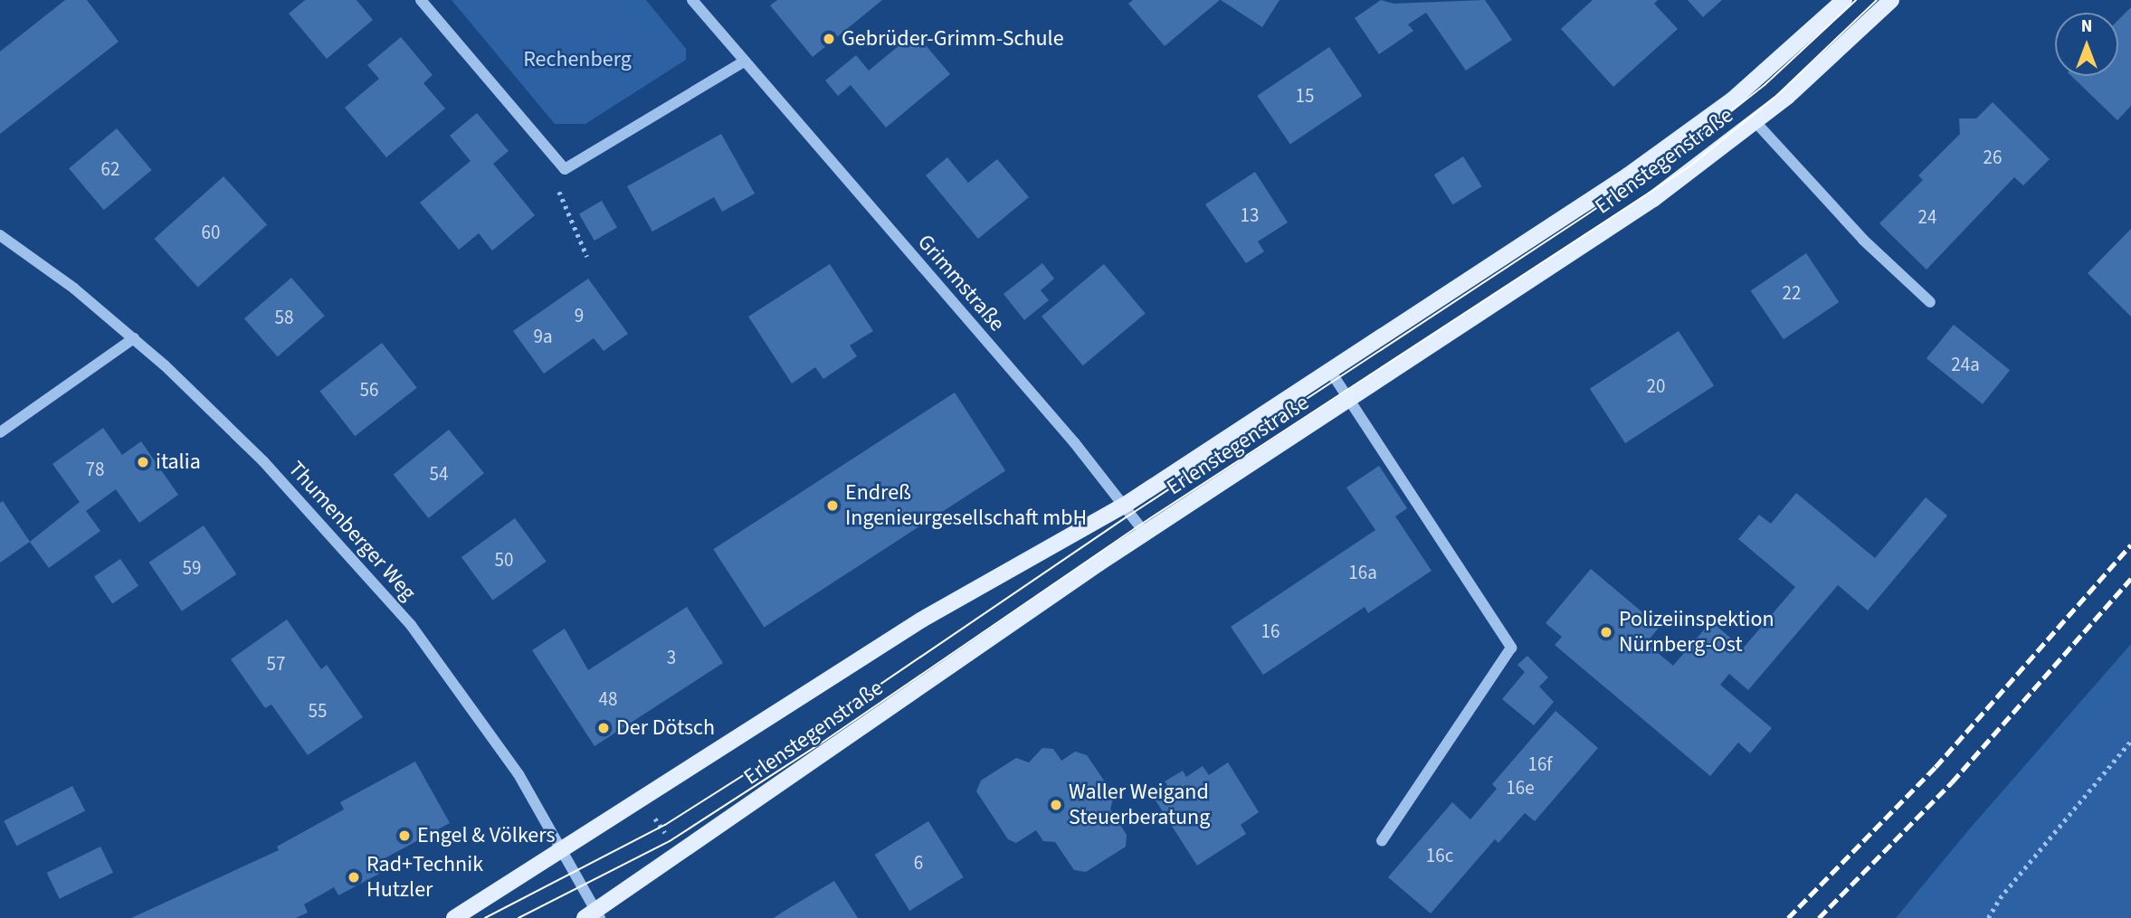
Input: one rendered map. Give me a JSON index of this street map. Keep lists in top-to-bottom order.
{
  "streets": {
    "main road": ["Erlenstegenstraße"],
    "street": ["Grimmstraße", "Thumenberger Weg"]
  },
  "crossings": [
    ["Erlenstegenstraße", "Grimmstraße"],
    ["Erlenstegenstraße", "Thumenberger Weg"]
  ],
  "parks": ["Rechenberg"],
  "places": [
    "Gebrüder-Grimm-Schule",
    "italia",
    "Endreß Ingenieurgesellschaft mbH",
    "Polizeiinspektion Nürnberg-Ost",
    "Der Dötsch",
    "Waller Weigand Steuerberatung",
    "Engel & Völkers",
    "Rad+Technik Hutzler"
  ],
  "house_numbers": [
    "15",
    "26",
    "62",
    "13",
    "24",
    "60",
    "22",
    "9",
    "58",
    "9a",
    "24a",
    "20",
    "56",
    "78",
    "54",
    "50",
    "59",
    "16a",
    "16",
    "3",
    "57",
    "48",
    "55",
    "16f",
    "16e",
    "16c",
    "6"
  ],
  "north": "top"
}
